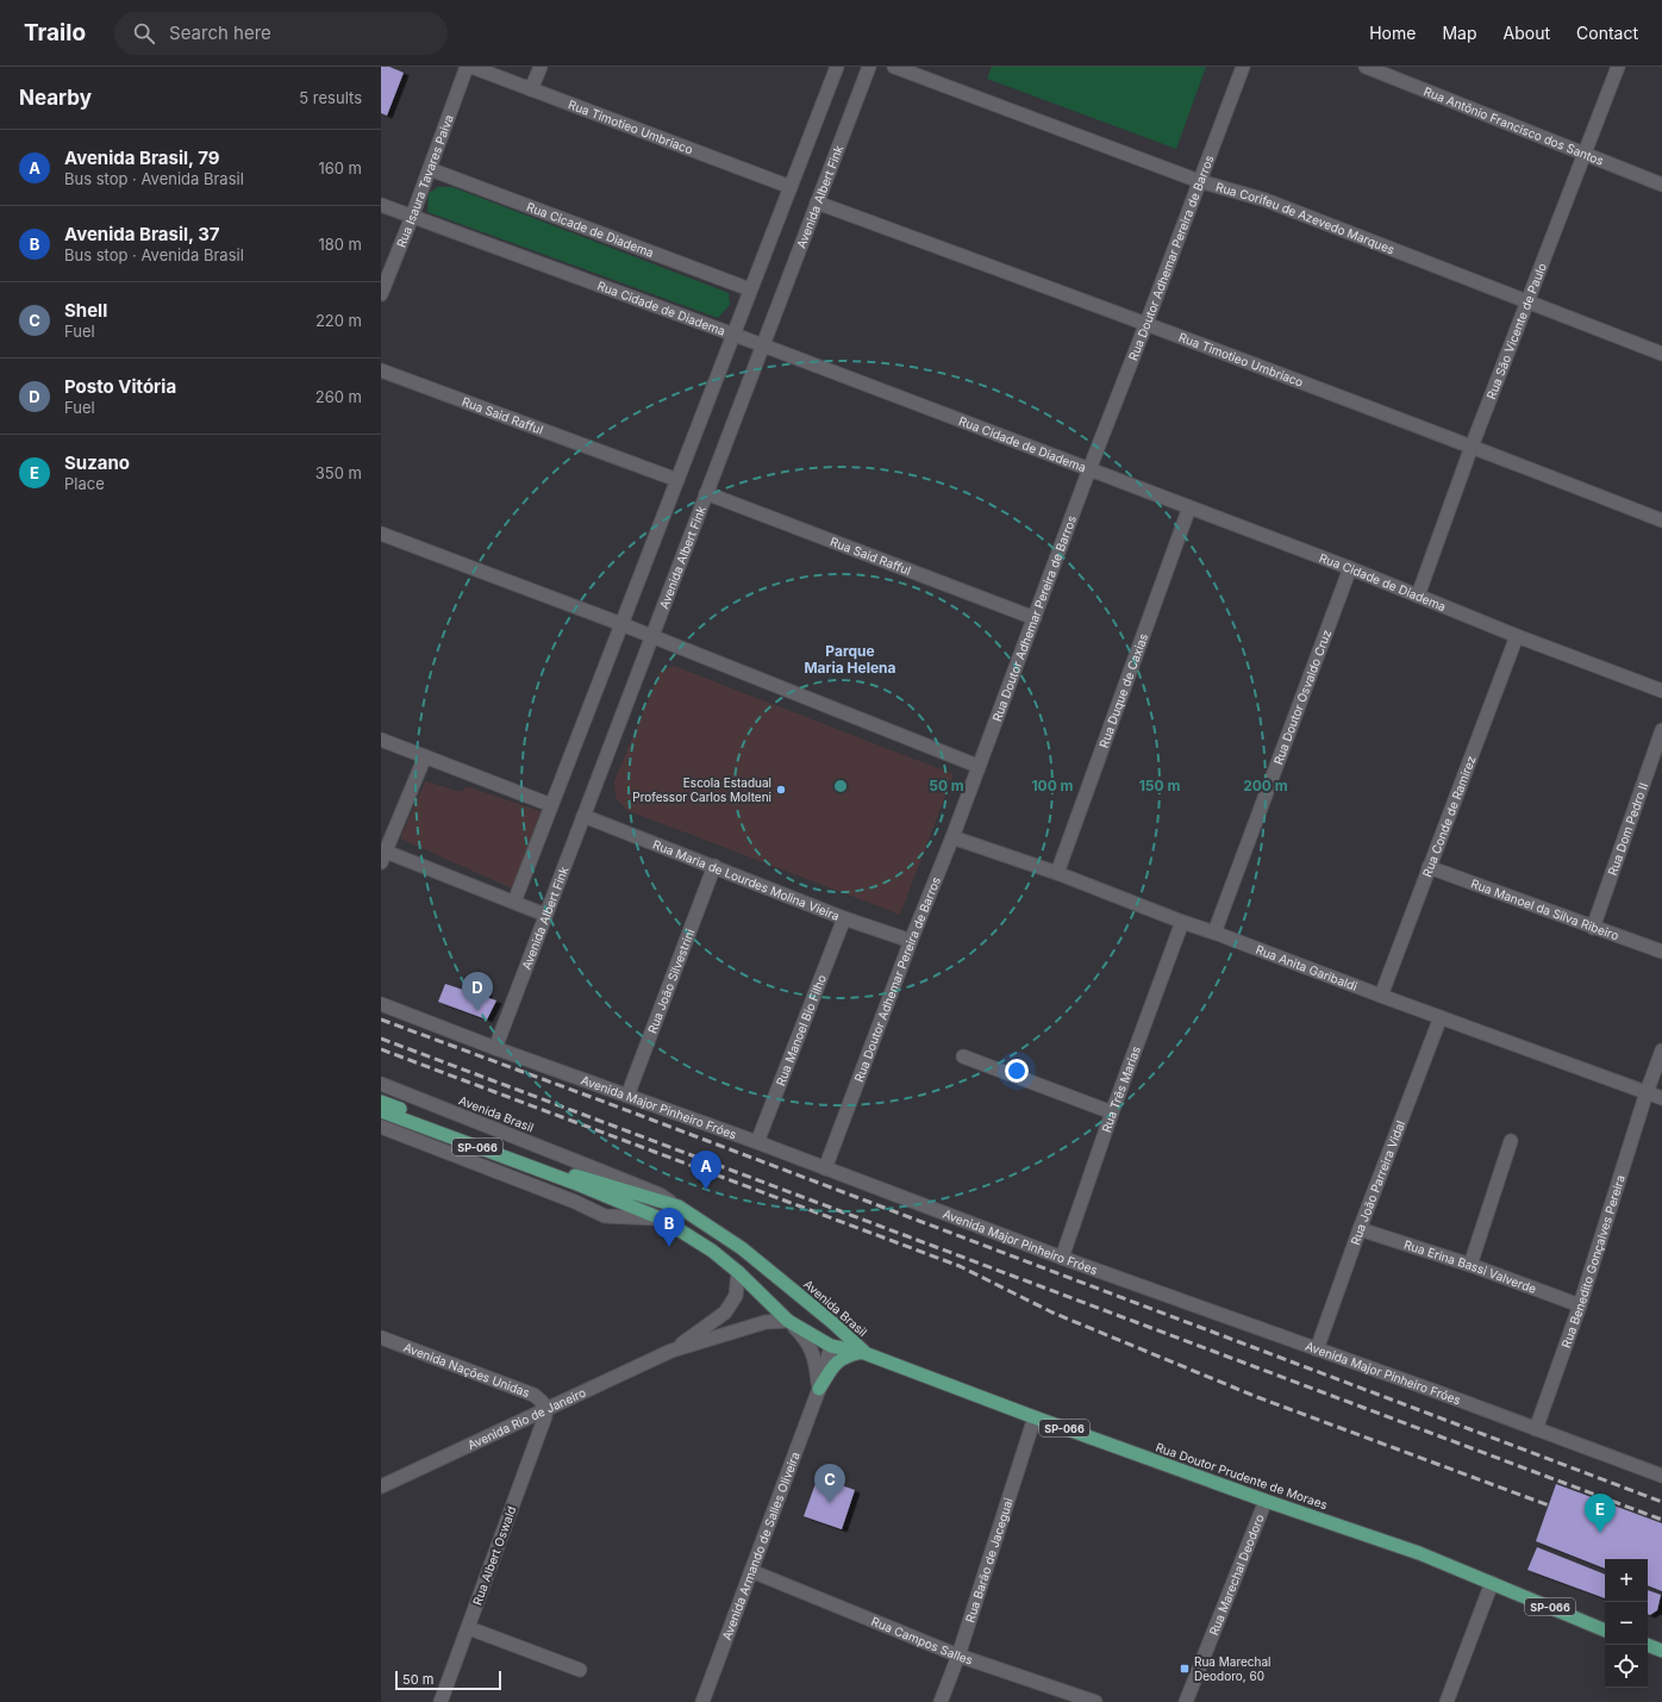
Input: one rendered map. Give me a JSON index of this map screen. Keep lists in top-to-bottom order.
{
  "streets": {
    "highway": ["Avenida Brasil", "SP-066", "Rua Doutor Prudente de Moraes"],
    "street": [
      "Rua Antônio Francisco dos Santos",
      "Rua Timotieo Umbriaco",
      "Rua Isaura Tavares Paiva",
      "Avenida Albert Fink",
      "Rua Corifeu de Azevedo Marques",
      "Rua Cicade de Diadema",
      "Rua Doutor Adhemar Pereira de Barros",
      "Rua Cidade de Diadema",
      "Rua São Vicente de Paulo",
      "Rua Said Rafful",
      "Rua Duque de Caxias",
      "Rua Doutor Osvaldo Cruz",
      "Rua Conde de Ramirez",
      "Rua Dom Pedro II",
      "Rua Maria de Lourdes Molina Vieira",
      "Rua Manoel da Silva Ribeiro",
      "Rua Anita Garibaldi",
      "Rua João Silvestrini",
      "Rua Manoel Bio Filho",
      "Rua Três Marias",
      "Avenida Major Pinheiro Fróes",
      "Rua João Parreira Vidal",
      "Rua Benedito Gonçalves Pereira",
      "Rua Erina Bassi Valverde",
      "Avenida Nações Unidas",
      "Avenida Rio de Janeiro",
      "Avenida Armando de Salles Oliveira",
      "Rua Albert Oswald",
      "Rua Barão de Jaceguai",
      "Rua Marechal Deodoro",
      "Rua Campos Salles"
    ]
  },
  "crossings": [
    ["Rua Antônio Francisco dos Santos", "Rua São Vicente de Paulo"],
    ["Rua Timotieo Umbriaco", "Avenida Albert Fink"],
    ["Rua Timotieo Umbriaco", "Rua Doutor Adhemar Pereira de Barros"],
    ["Rua Timotieo Umbriaco", "Rua São Vicente de Paulo"],
    ["Rua Isaura Tavares Paiva", "Rua Cicade de Diadema"],
    ["Rua Isaura Tavares Paiva", "Rua Cidade de Diadema"],
    ["Avenida Albert Fink", "Rua Cidade de Diadema"],
    ["Avenida Albert Fink", "Rua Said Rafful"],
    ["Avenida Albert Fink", "Rua Maria de Lourdes Molina Vieira"],
    ["Avenida Albert Fink", "Avenida Major Pinheiro Fróes"],
    ["Rua Corifeu de Azevedo Marques", "Rua Doutor Adhemar Pereira de Barros"],
    ["Rua Corifeu de Azevedo Marques", "Rua São Vicente de Paulo"],
    ["Rua Doutor Adhemar Pereira de Barros", "Rua Cidade de Diadema"],
    ["Rua Doutor Adhemar Pereira de Barros", "Rua Said Rafful"],
    ["Rua Doutor Adhemar Pereira de Barros", "Rua Maria de Lourdes Molina Vieira"],
    ["Rua Doutor Adhemar Pereira de Barros", "Rua Anita Garibaldi"],
    ["Rua Doutor Adhemar Pereira de Barros", "Avenida Major Pinheiro Fróes"],
    ["Rua Cidade de Diadema", "Rua São Vicente de Paulo"],
    ["Rua Cidade de Diadema", "Rua Duque de Caxias"],
    ["Rua Cidade de Diadema", "Rua Doutor Osvaldo Cruz"],
    ["Rua Cidade de Diadema", "Rua Conde de Ramirez"],
    ["Rua Duque de Caxias", "Rua Anita Garibaldi"],
    ["Rua Doutor Osvaldo Cruz", "Rua Anita Garibaldi"],
    ["Rua Conde de Ramirez", "Rua Manoel da Silva Ribeiro"],
    ["Rua Conde de Ramirez", "Rua Anita Garibaldi"],
    ["Rua Dom Pedro II", "Rua Manoel da Silva Ribeiro"],
    ["Rua Maria de Lourdes Molina Vieira", "Rua João Silvestrini"],
    ["Rua Maria de Lourdes Molina Vieira", "Rua Manoel Bio Filho"],
    ["Rua Anita Garibaldi", "Rua Três Marias"],
    ["Rua Anita Garibaldi", "Rua João Parreira Vidal"],
    ["Rua Anita Garibaldi", "Rua Benedito Gonçalves Pereira"],
    ["Rua João Silvestrini", "Avenida Major Pinheiro Fróes"],
    ["Rua Manoel Bio Filho", "Avenida Major Pinheiro Fróes"],
    ["Rua Três Marias", "Avenida Major Pinheiro Fróes"],
    ["Avenida Major Pinheiro Fróes", "Rua João Parreira Vidal"],
    ["Avenida Major Pinheiro Fróes", "Rua Benedito Gonçalves Pereira"],
    ["Avenida Brasil", "SP-066"],
    ["Avenida Brasil", "Avenida Rio de Janeiro"],
    ["Avenida Brasil", "Rua Doutor Prudente de Moraes"],
    ["Avenida Brasil", "Avenida Armando de Salles Oliveira"],
    ["Rua João Parreira Vidal", "Rua Erina Bassi Valverde"],
    ["Rua Benedito Gonçalves Pereira", "Rua Erina Bassi Valverde"],
    ["Avenida Nações Unidas", "Avenida Rio de Janeiro"],
    ["Avenida Nações Unidas", "Rua Albert Oswald"],
    ["Avenida Rio de Janeiro", "Avenida Armando de Salles Oliveira"],
    ["Avenida Rio de Janeiro", "Rua Albert Oswald"],
    ["Rua Doutor Prudente de Moraes", "Rua Barão de Jaceguai"],
    ["Rua Doutor Prudente de Moraes", "Rua Marechal Deodoro"],
    ["Avenida Armando de Salles Oliveira", "Rua Campos Salles"],
    ["Rua Barão de Jaceguai", "Rua Campos Salles"]
  ],
  "districts": ["Parque Maria Helena"],
  "places": {
    "other": ["Escola Estadual Professor Carlos Molteni"],
    "transit": ["Rua Marechal Deodoro, 60"]
  },
  "scale_bar": "50 m",
  "page": {
    "header": "Trailo",
    "search": "Search here",
    "nav": [
      "Home",
      "Map",
      "About",
      "Contact"
    ],
    "heading": ["Nearby", "5 results"],
    "list": [
      {
        "mark": "A",
        "name": "Avenida Brasil, 79",
        "note": "Bus stop · Avenida Brasil",
        "value": "160 m"
      },
      {
        "mark": "B",
        "name": "Avenida Brasil, 37",
        "note": "Bus stop · Avenida Brasil",
        "value": "180 m"
      },
      {
        "mark": "C",
        "name": "Shell",
        "note": "Fuel",
        "value": "220 m"
      },
      {
        "mark": "D",
        "name": "Posto Vitória",
        "note": "Fuel",
        "value": "260 m"
      },
      {
        "mark": "E",
        "name": "Suzano",
        "note": "Place",
        "value": "350 m"
      }
    ],
    "pins": [
      "D",
      "A",
      "B",
      "C",
      "E"
    ],
    "map_buttons": ["+", "−"],
    "scale": "50 m"
  },
  "rings": [
    "50 m",
    "100 m",
    "150 m",
    "200 m"
  ]
}
